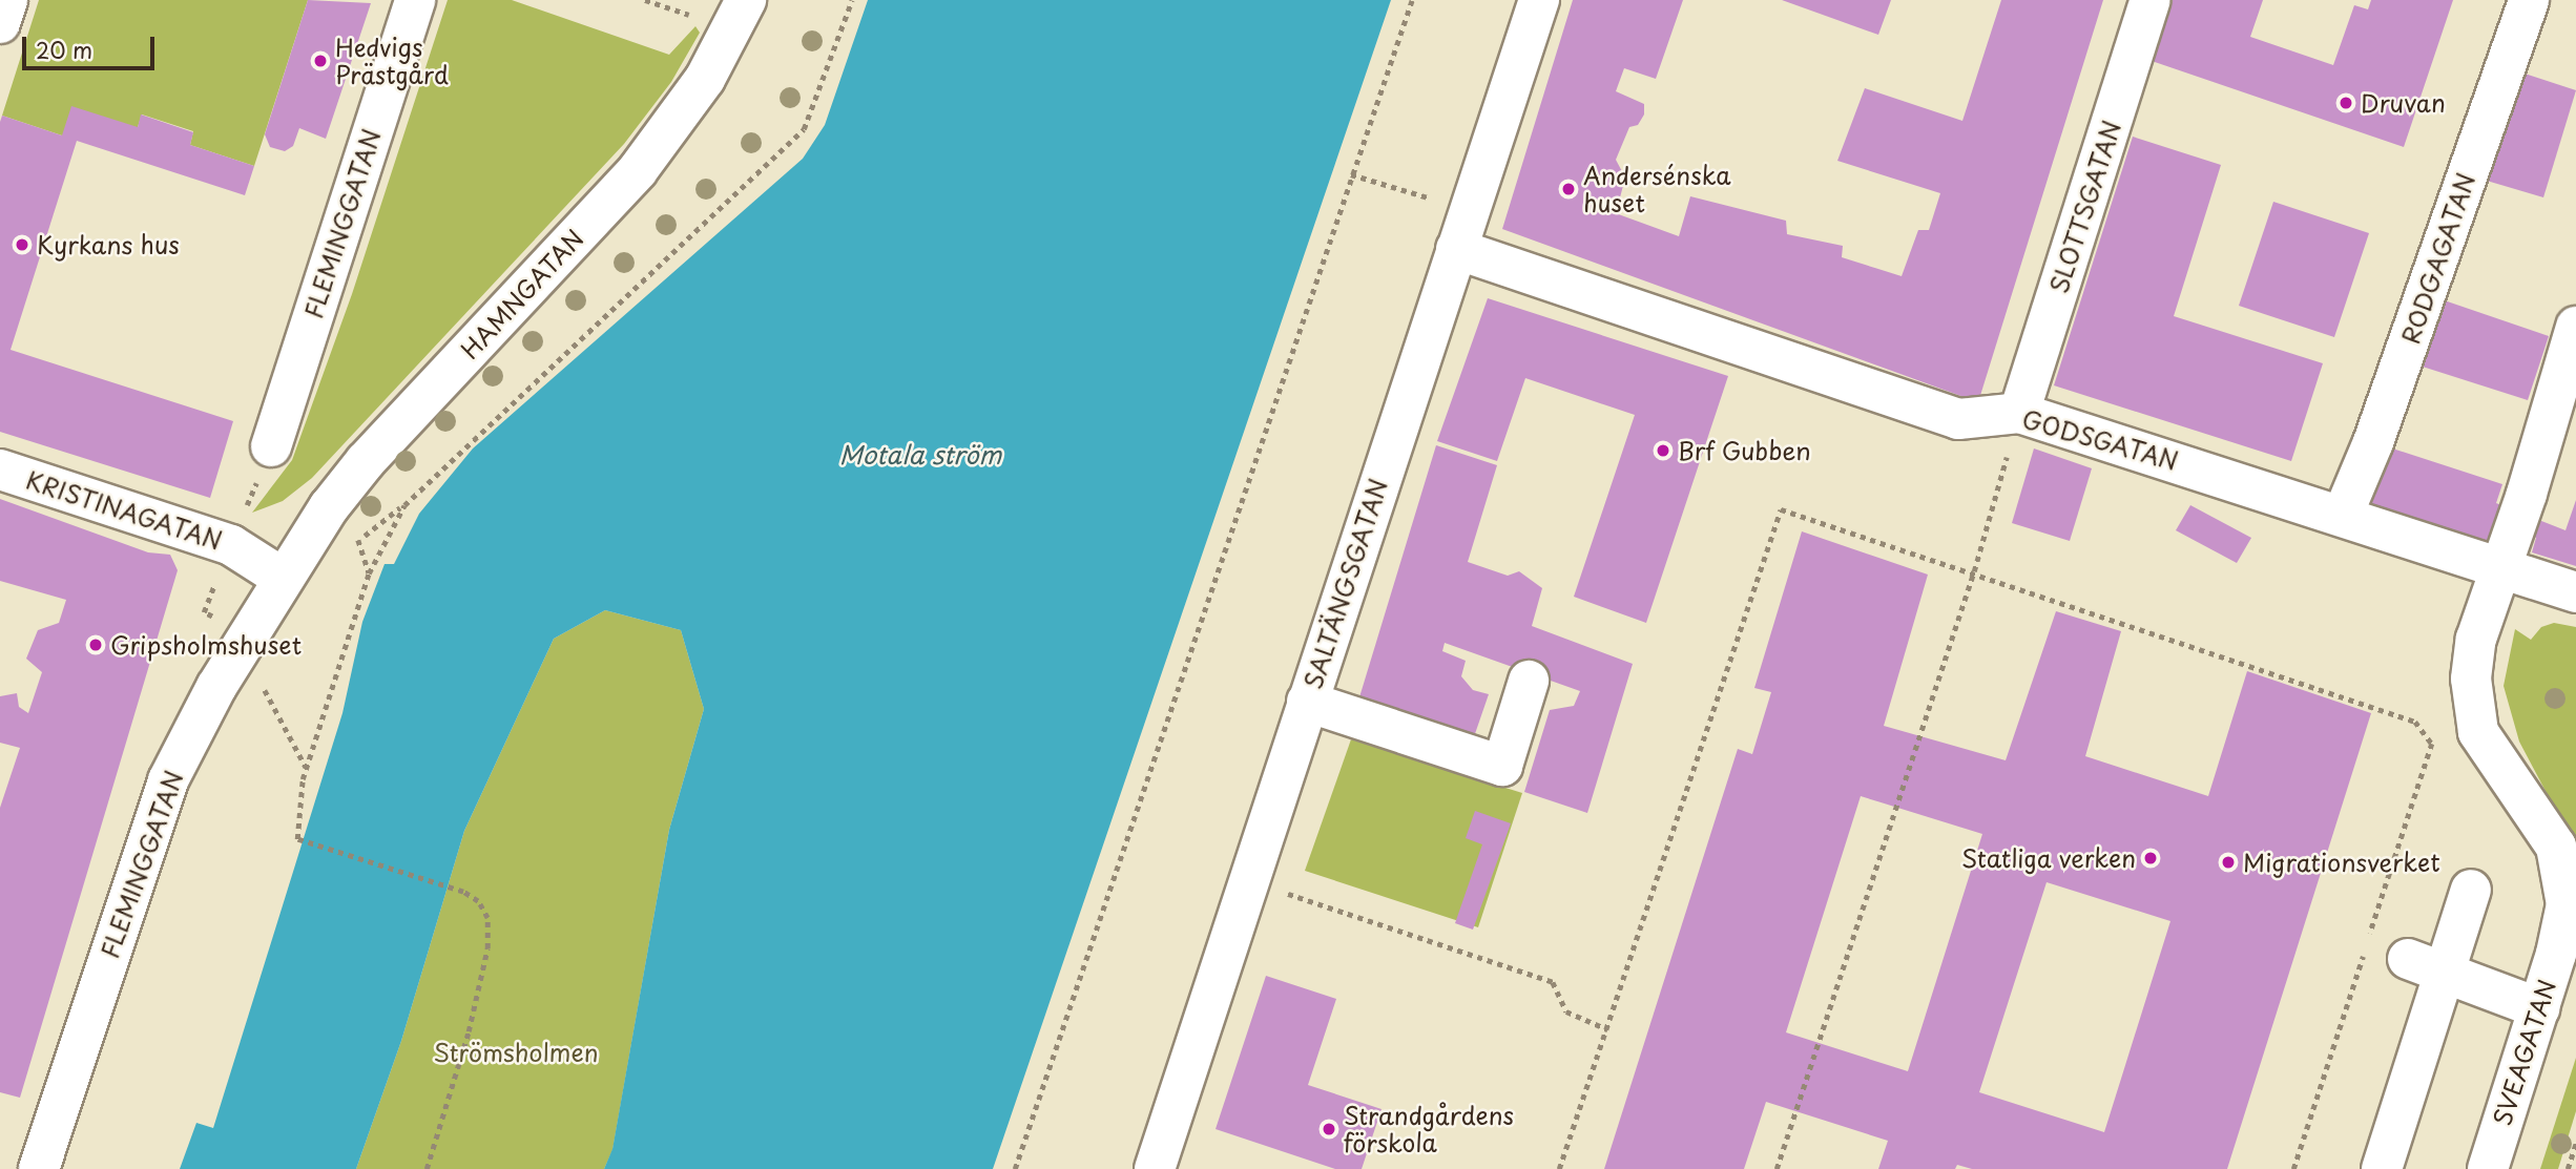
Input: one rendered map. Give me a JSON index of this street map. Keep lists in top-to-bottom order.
{
  "streets": {
    "street": [
      "SLOTTSGATAN",
      "FLEMINGGATAN",
      "RODGAGATAN",
      "HAMNGATAN",
      "GODSGATAN",
      "KRISTINAGATAN",
      "SALTÄNGSGATAN",
      "SVEAGATAN"
    ]
  },
  "crossings": [
    ["SLOTTSGATAN", "GODSGATAN"],
    ["FLEMINGGATAN", "HAMNGATAN"],
    ["FLEMINGGATAN", "KRISTINAGATAN"],
    ["RODGAGATAN", "GODSGATAN"],
    ["HAMNGATAN", "KRISTINAGATAN"],
    ["GODSGATAN", "SALTÄNGSGATAN"],
    ["GODSGATAN", "SVEAGATAN"]
  ],
  "water": ["Motala ström"],
  "parks": ["Strömsholmen"],
  "places": [
    "Hedvigs Prästgård",
    "Druvan",
    "Andersénska huset",
    "Kyrkans hus",
    "Brf Gubben",
    "Gripsholmshuset",
    "Statliga verken",
    "Migrationsverket",
    "Strandgårdens förskola"
  ],
  "scale_bar": "20 m"
}
